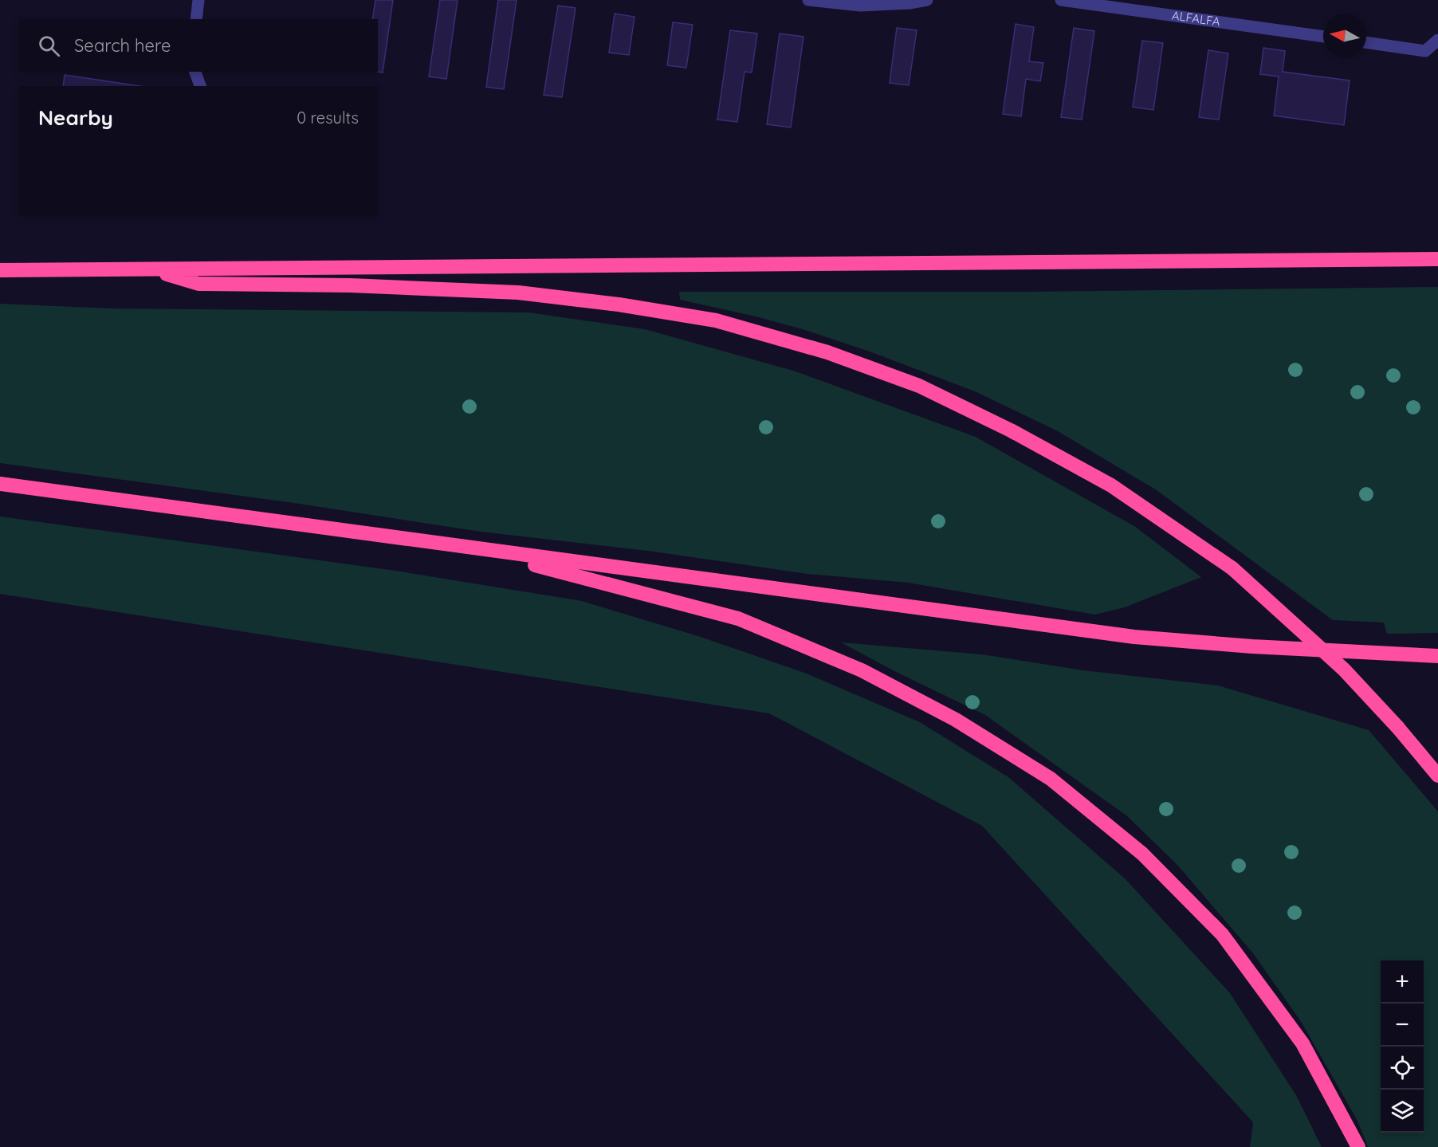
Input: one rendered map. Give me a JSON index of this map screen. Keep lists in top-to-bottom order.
{
  "streets": {
    "lane": ["ALFALFA"]
  },
  "north": "left",
  "page": {
    "search": "Search here",
    "heading": ["Nearby", "0 results"],
    "map_buttons": ["+", "−"]
  }
}
